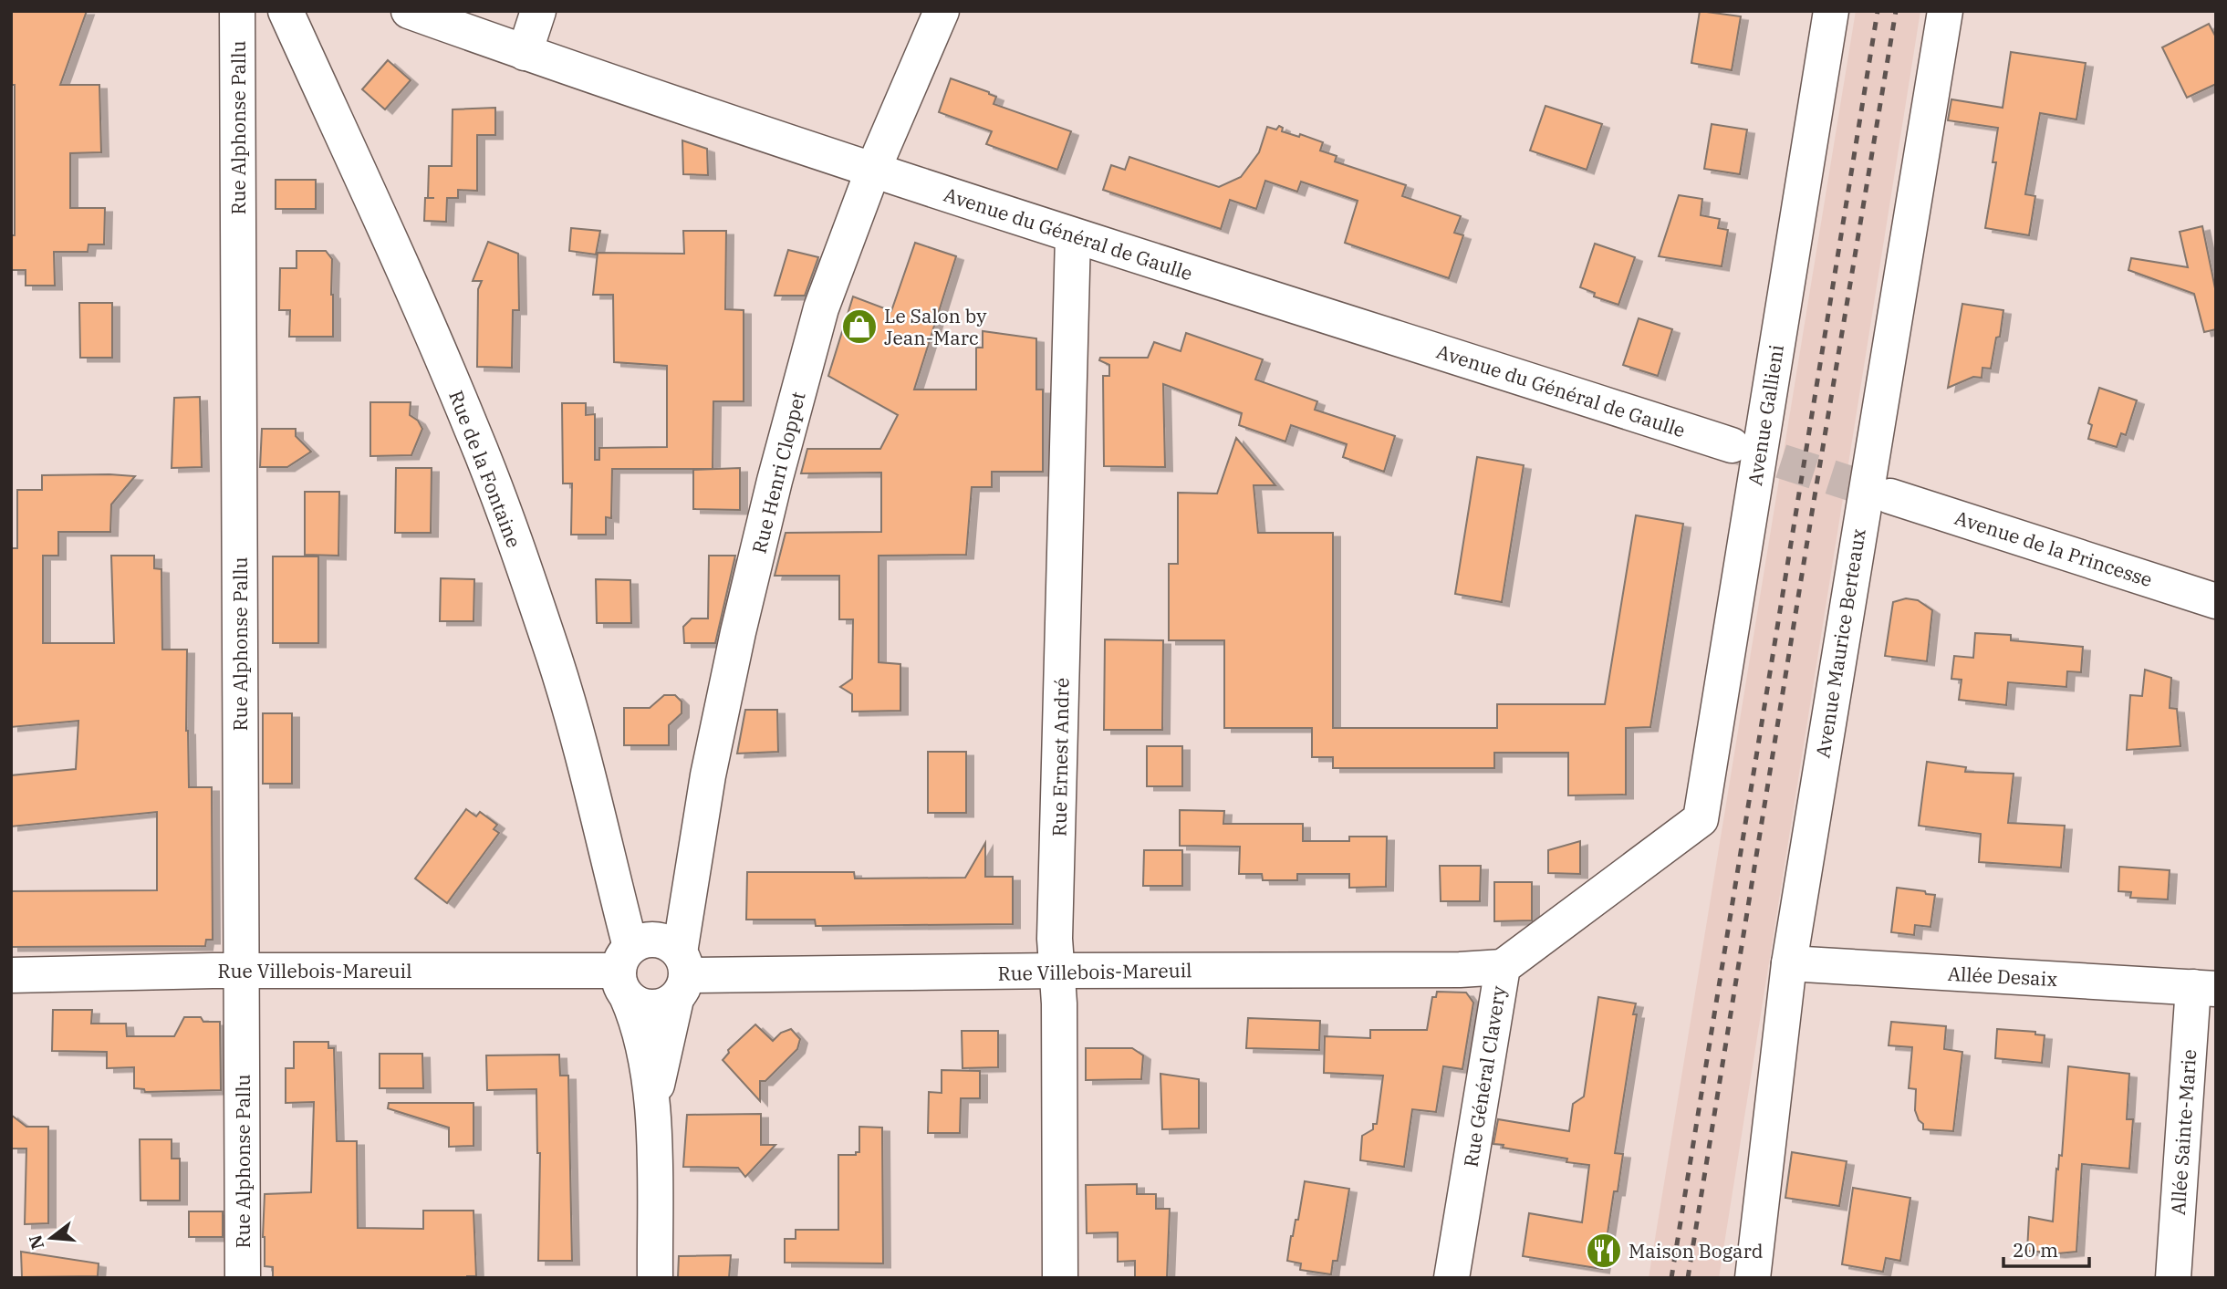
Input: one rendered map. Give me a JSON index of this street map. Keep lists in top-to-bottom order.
{
  "streets": {
    "street": [
      "Rue Alphonse Pallu",
      "Avenue du Général de Gaulle",
      "Avenue Gallieni",
      "Rue de la Fontaine",
      "Rue Henri Cloppet",
      "Avenue de la Princesse",
      "Avenue Maurice Berteaux",
      "Rue Ernest André",
      "Rue Villebois-Mareuil",
      "Allée Desaix",
      "Rue Général Clavery",
      "Allée Sainte-Marie"
    ]
  },
  "crossings": [
    ["Rue Alphonse Pallu", "Rue Villebois-Mareuil"],
    ["Avenue du Général de Gaulle", "Rue Henri Cloppet"],
    ["Avenue du Général de Gaulle", "Rue Ernest André"],
    ["Avenue Gallieni", "Rue Général Clavery"],
    ["Rue de la Fontaine", "Rue Henri Cloppet"],
    ["Rue de la Fontaine", "Rue Villebois-Mareuil"],
    ["Rue Henri Cloppet", "Rue Villebois-Mareuil"],
    ["Avenue Maurice Berteaux", "Allée Desaix"],
    ["Rue Ernest André", "Rue Villebois-Mareuil"],
    ["Rue Villebois-Mareuil", "Rue Général Clavery"],
    ["Allée Desaix", "Allée Sainte-Marie"]
  ],
  "places": {
    "shop": ["Le Salon by Jean-Marc"],
    "restaurant": ["Maison Bogard"]
  },
  "scale_bar": "20 m",
  "north": "left"
}
